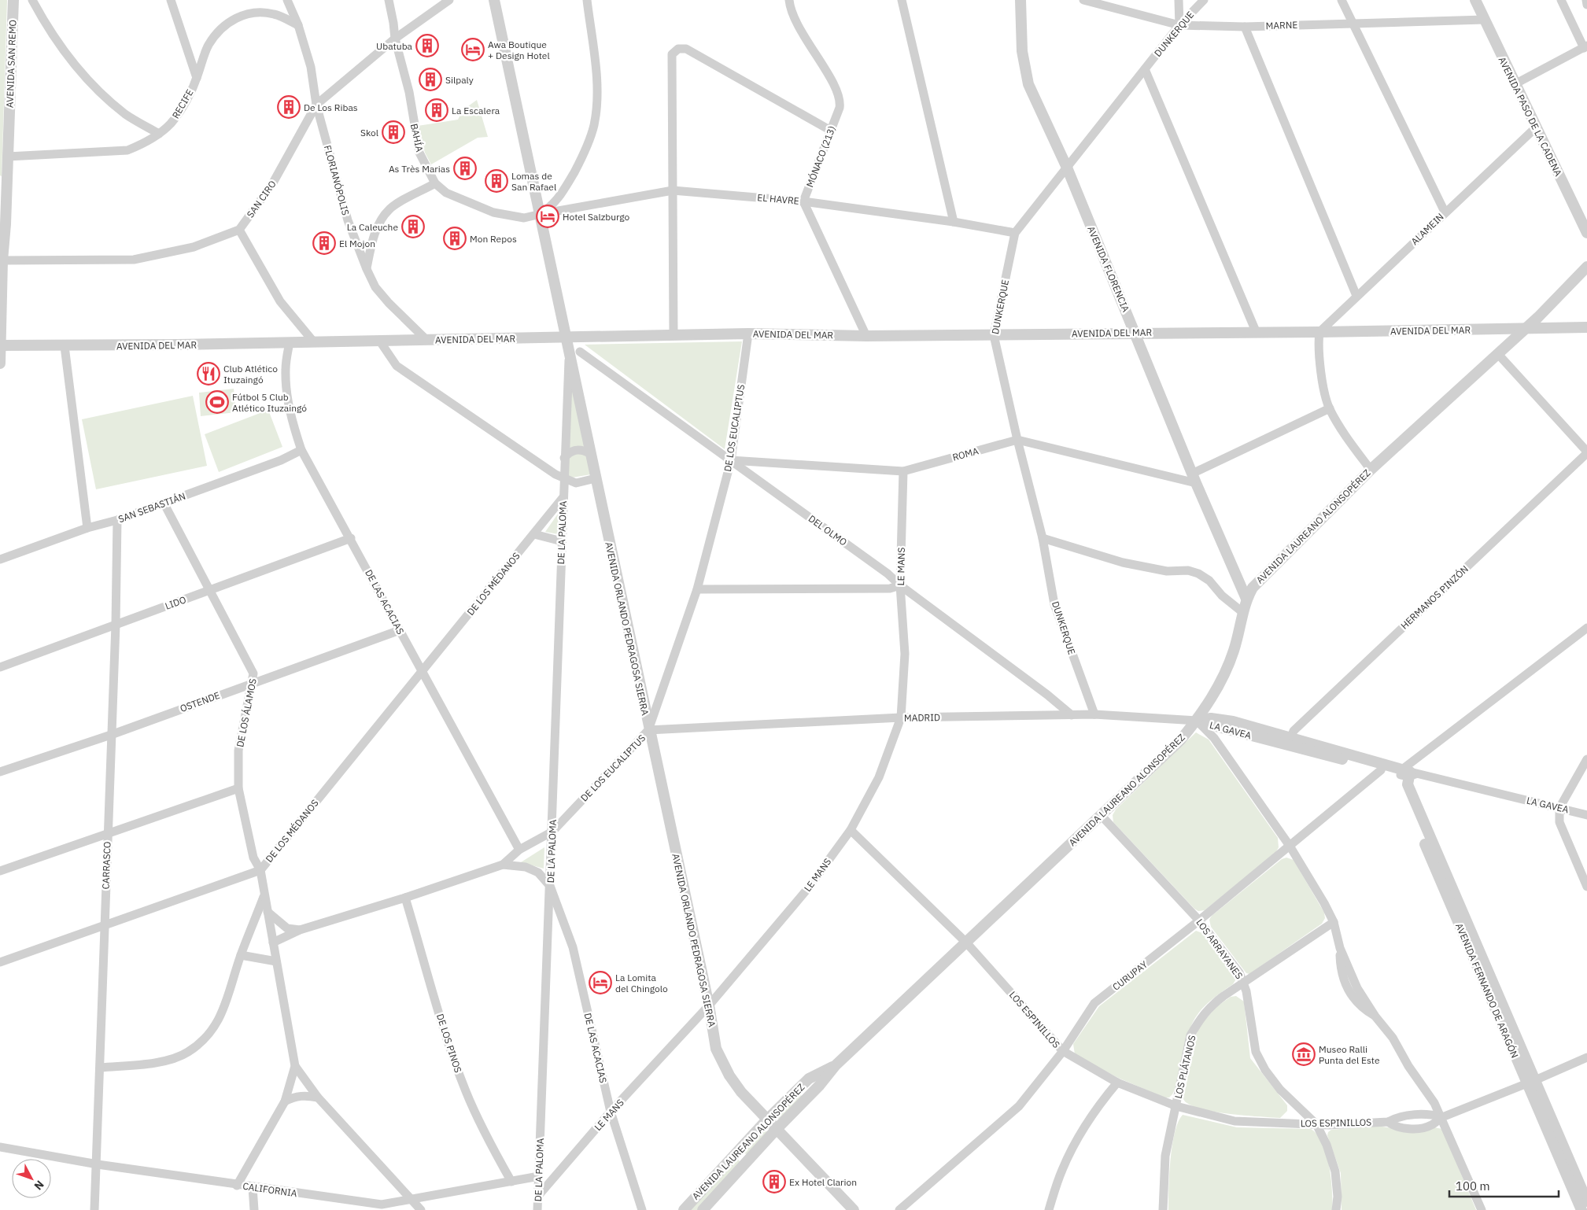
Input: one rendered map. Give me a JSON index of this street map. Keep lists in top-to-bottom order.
{
  "streets": {
    "street": [
      "MARNE",
      "DUNKERQUE",
      "AVENIDA SAN REMO",
      "RECIFE",
      "AVENIDA PASO DE LA CADENA",
      "BAHÍA",
      "MÓNACO (213)",
      "FLORIANÓPOLIS",
      "SAN CIRO",
      "EL HAVRE",
      "ALAMEIN",
      "AVENIDA FLORENCIA",
      "AVENIDA DEL MAR",
      "DE LOS EUCALIPTUS",
      "ROMA",
      "SAN SEBASTIÁN",
      "AVENIDA LAUREANO ALONSOPÉREZ",
      "DEL OLMO",
      "DE LA PALOMA",
      "LE MANS",
      "DE LOS MÉDANOS",
      "HERMANOS PINZÓN",
      "DE LAS ACACIAS",
      "LIDO",
      "AVENIDA ORLANDO PEDRAGOSA SIERRA",
      "OSTENDE",
      "DE LOS ÁLAMOS",
      "MADRID",
      "LA GAVEA",
      "CARRASCO",
      "LOS ARRAYANES",
      "CURUPAY",
      "AVENIDA FERNANDO DE ARAGÓN",
      "LOS ESPINILLOS",
      "DE LOS PINOS",
      "LOS PLÁTANOS",
      "CALIFORNIA"
    ]
  },
  "crossings": [
    ["MARNE", "DUNKERQUE"],
    ["MARNE", "AVENIDA PASO DE LA CADENA"],
    ["DUNKERQUE", "EL HAVRE"],
    ["DUNKERQUE", "AVENIDA FLORENCIA"],
    ["DUNKERQUE", "AVENIDA DEL MAR"],
    ["DUNKERQUE", "ROMA"],
    ["DUNKERQUE", "MADRID"],
    ["AVENIDA SAN REMO", "RECIFE"],
    ["AVENIDA SAN REMO", "AVENIDA DEL MAR"],
    ["RECIFE", "FLORIANÓPOLIS"],
    ["AVENIDA PASO DE LA CADENA", "ALAMEIN"],
    ["BAHÍA", "SAN CIRO"],
    ["BAHÍA", "EL HAVRE"],
    ["BAHÍA", "AVENIDA ORLANDO PEDRAGOSA SIERRA"],
    ["MÓNACO (213)", "EL HAVRE"],
    ["FLORIANÓPOLIS", "SAN CIRO"],
    ["FLORIANÓPOLIS", "AVENIDA DEL MAR"],
    ["EL HAVRE", "AVENIDA ORLANDO PEDRAGOSA SIERRA"],
    ["ALAMEIN", "AVENIDA DEL MAR"],
    ["AVENIDA FLORENCIA", "AVENIDA DEL MAR"],
    ["AVENIDA FLORENCIA", "ROMA"],
    ["AVENIDA FLORENCIA", "AVENIDA LAUREANO ALONSOPÉREZ"],
    ["AVENIDA DEL MAR", "DE LOS EUCALIPTUS"],
    ["AVENIDA DEL MAR", "AVENIDA LAUREANO ALONSOPÉREZ"],
    ["AVENIDA DEL MAR", "DE LAS ACACIAS"],
    ["AVENIDA DEL MAR", "AVENIDA ORLANDO PEDRAGOSA SIERRA"],
    ["DE LOS EUCALIPTUS", "ROMA"],
    ["DE LOS EUCALIPTUS", "DEL OLMO"],
    ["DE LOS EUCALIPTUS", "DE LA PALOMA"],
    ["DE LOS EUCALIPTUS", "DE LOS MÉDANOS"],
    ["DE LOS EUCALIPTUS", "DE LAS ACACIAS"],
    ["DE LOS EUCALIPTUS", "AVENIDA ORLANDO PEDRAGOSA SIERRA"],
    ["DE LOS EUCALIPTUS", "MADRID"],
    ["DE LOS EUCALIPTUS", "DE LOS PINOS"],
    ["ROMA", "DEL OLMO"],
    ["ROMA", "LE MANS"],
    ["SAN SEBASTIÁN", "DE LAS ACACIAS"],
    ["SAN SEBASTIÁN", "DE LOS ÁLAMOS"],
    ["SAN SEBASTIÁN", "CARRASCO"],
    ["AVENIDA LAUREANO ALONSOPÉREZ", "AVENIDA ORLANDO PEDRAGOSA SIERRA"],
    ["AVENIDA LAUREANO ALONSOPÉREZ", "MADRID"],
    ["AVENIDA LAUREANO ALONSOPÉREZ", "LA GAVEA"],
    ["AVENIDA LAUREANO ALONSOPÉREZ", "LOS ARRAYANES"],
    ["AVENIDA LAUREANO ALONSOPÉREZ", "LOS ESPINILLOS"],
    ["DEL OLMO", "LE MANS"],
    ["DEL OLMO", "MADRID"],
    ["DE LA PALOMA", "LE MANS"],
    ["DE LA PALOMA", "DE LOS MÉDANOS"],
    ["DE LA PALOMA", "DE LAS ACACIAS"],
    ["DE LA PALOMA", "AVENIDA ORLANDO PEDRAGOSA SIERRA"],
    ["DE LA PALOMA", "CALIFORNIA"],
    ["LE MANS", "DE LAS ACACIAS"],
    ["LE MANS", "AVENIDA ORLANDO PEDRAGOSA SIERRA"],
    ["LE MANS", "MADRID"],
    ["LE MANS", "LOS ESPINILLOS"],
    ["DE LOS MÉDANOS", "DE LAS ACACIAS"],
    ["DE LOS MÉDANOS", "DE LOS ÁLAMOS"],
    ["DE LOS MÉDANOS", "CALIFORNIA"],
    ["HERMANOS PINZÓN", "LA GAVEA"],
    ["DE LAS ACACIAS", "LIDO"],
    ["DE LAS ACACIAS", "OSTENDE"],
    ["LIDO", "DE LOS ÁLAMOS"],
    ["LIDO", "CARRASCO"],
    ["AVENIDA ORLANDO PEDRAGOSA SIERRA", "MADRID"],
    ["OSTENDE", "DE LOS ÁLAMOS"],
    ["OSTENDE", "CARRASCO"],
    ["MADRID", "LA GAVEA"],
    ["LA GAVEA", "CURUPAY"],
    ["LA GAVEA", "AVENIDA FERNANDO DE ARAGÓN"],
    ["CARRASCO", "CALIFORNIA"],
    ["LOS ARRAYANES", "CURUPAY"],
    ["LOS ARRAYANES", "LOS ESPINILLOS"],
    ["LOS ARRAYANES", "LOS PLÁTANOS"],
    ["CURUPAY", "LOS ESPINILLOS"],
    ["AVENIDA FERNANDO DE ARAGÓN", "LOS ESPINILLOS"],
    ["LOS ESPINILLOS", "LOS PLÁTANOS"],
    ["DE LOS PINOS", "CALIFORNIA"]
  ],
  "places": {
    "building": [
      "Ubatuba",
      "Silpaly",
      "De Los Ribas",
      "La Escalera",
      "Skol",
      "As Très Marias",
      "Lomas de San Rafael",
      "La Caleuche",
      "Mon Repos",
      "El Mojon",
      "Ex Hotel Clarion"
    ],
    "hotel": ["Awa Boutique + Design Hotel", "Hotel Salzburgo", "La Lomita del Chingolo"],
    "restaurant": ["Club Atlético Ituzaingó"],
    "sports": ["Fútbol 5 Club Atlético Ituzaingó"],
    "museum": ["Museo Ralli Punta del Este"]
  },
  "scale_bar": "100 m",
  "north": "bottom right"
}
